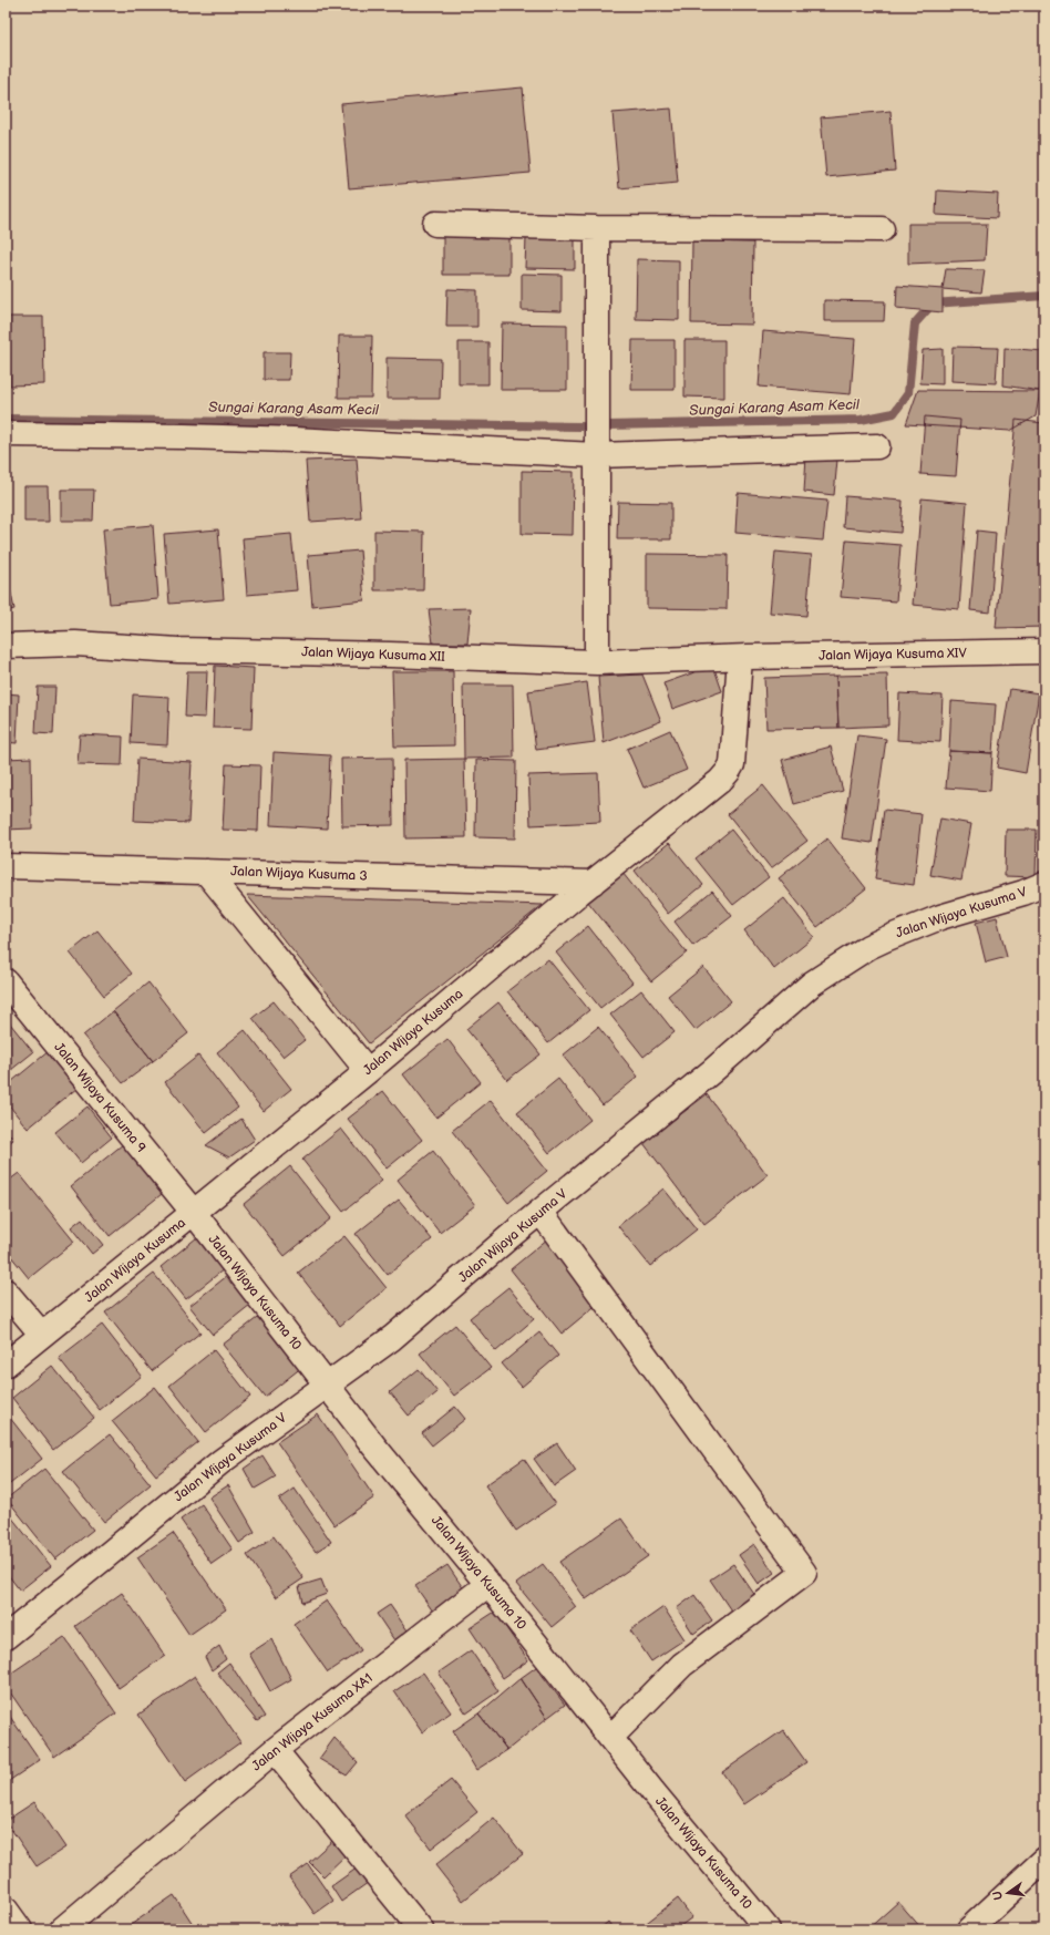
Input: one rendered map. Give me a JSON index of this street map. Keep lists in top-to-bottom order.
{
  "streets": {
    "street": [
      "Jalan Wijaya Kusuma XII",
      "Jalan Wijaya Kusuma XIV",
      "Jalan Wijaya Kusuma 3",
      "Jalan Wijaya Kusuma V",
      "Jalan Wijaya Kusuma",
      "Jalan Wijaya Kusuma 9",
      "Jalan Wijaya Kusuma 10",
      "Jalan Wijaya Kusuma XA1"
    ]
  },
  "crossings": [
    ["Jalan Wijaya Kusuma XII", "Jalan Wijaya Kusuma XIV"],
    ["Jalan Wijaya Kusuma XII", "Jalan Wijaya Kusuma"],
    ["Jalan Wijaya Kusuma XIV", "Jalan Wijaya Kusuma"],
    ["Jalan Wijaya Kusuma 3", "Jalan Wijaya Kusuma"],
    ["Jalan Wijaya Kusuma V", "Jalan Wijaya Kusuma 10"],
    ["Jalan Wijaya Kusuma", "Jalan Wijaya Kusuma 9"],
    ["Jalan Wijaya Kusuma", "Jalan Wijaya Kusuma 10"],
    ["Jalan Wijaya Kusuma 9", "Jalan Wijaya Kusuma 10"],
    ["Jalan Wijaya Kusuma 10", "Jalan Wijaya Kusuma XA1"]
  ],
  "water": ["Sungai Karang Asam Kecil"],
  "north": "left"
}
